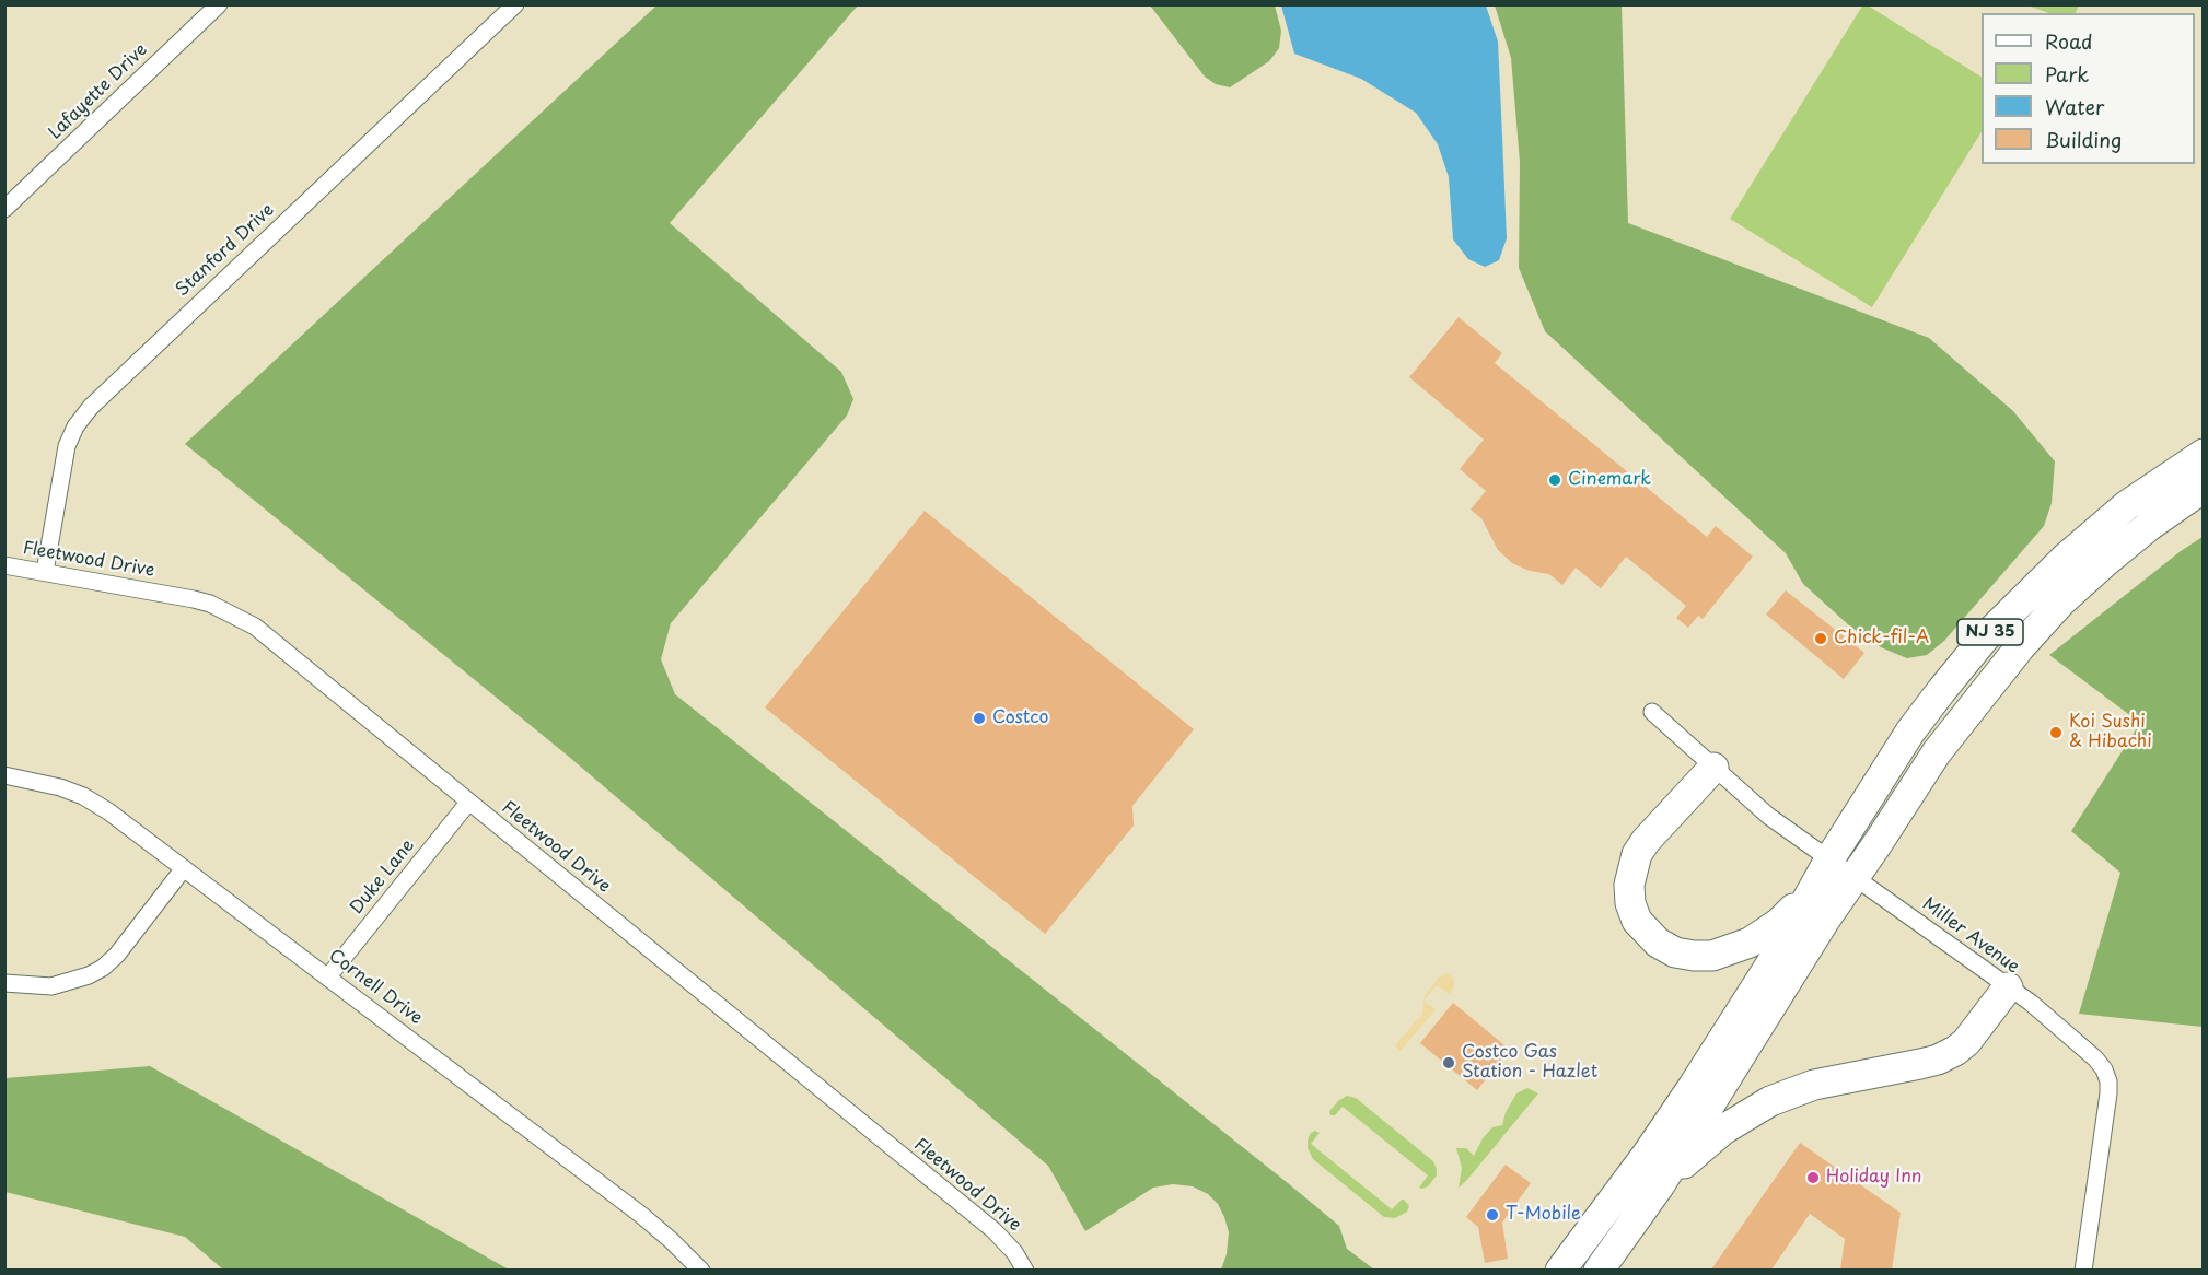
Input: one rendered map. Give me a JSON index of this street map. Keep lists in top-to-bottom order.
{
  "streets": {
    "highway": ["NJ 35"],
    "street": [
      "Lafayette Drive",
      "Stanford Drive",
      "Fleetwood Drive",
      "Duke Lane",
      "Miller Avenue",
      "Cornell Drive"
    ]
  },
  "crossings": [
    ["Stanford Drive", "Fleetwood Drive"],
    ["Fleetwood Drive", "Duke Lane"],
    ["NJ 35", "Miller Avenue"],
    ["Duke Lane", "Cornell Drive"]
  ],
  "places": [
    "Cinemark",
    "Chick-fil-A",
    "Costco",
    "Koi Sushi & Hibachi",
    "Costco Gas Station - Hazlet",
    "Holiday Inn",
    "T-Mobile"
  ],
  "legend": [
    "Road",
    "Park",
    "Water",
    "Building"
  ]
}
